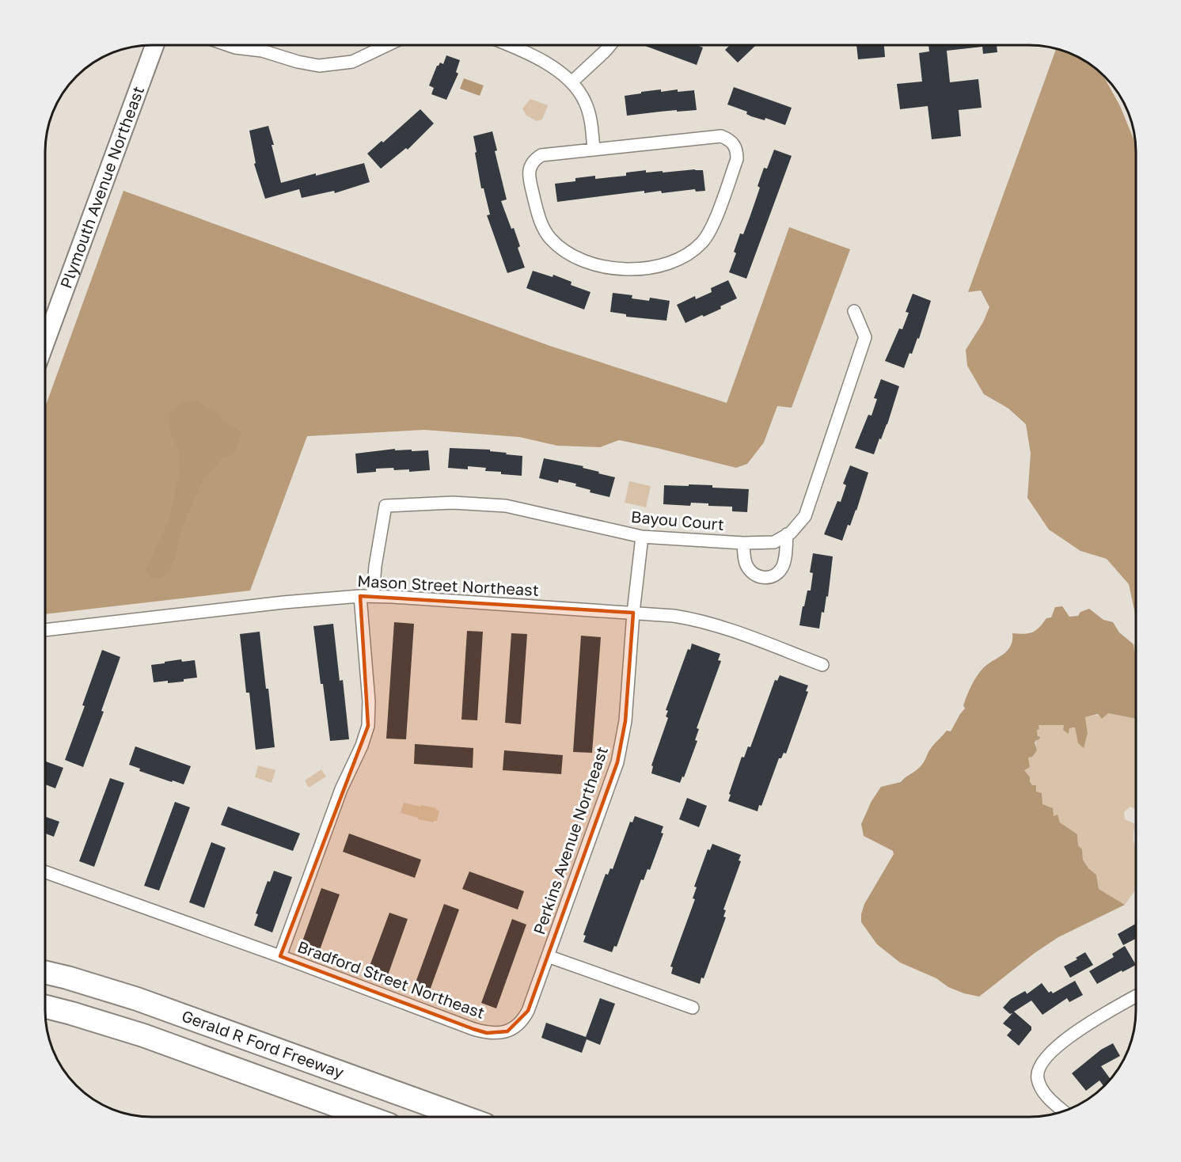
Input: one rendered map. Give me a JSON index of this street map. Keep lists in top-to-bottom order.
{
  "streets": {
    "highway": ["Gerald R Ford Freeway"],
    "main road": ["Plymouth Avenue Northeast"],
    "street": [
      "Bayou Court",
      "Mason Street Northeast",
      "Perkins Avenue Northeast",
      "Bradford Street Northeast"
    ]
  },
  "crossings": [
    ["Bayou Court", "Mason Street Northeast"],
    ["Bayou Court", "Perkins Avenue Northeast"],
    ["Mason Street Northeast", "Perkins Avenue Northeast"],
    ["Perkins Avenue Northeast", "Bradford Street Northeast"]
  ]
}
